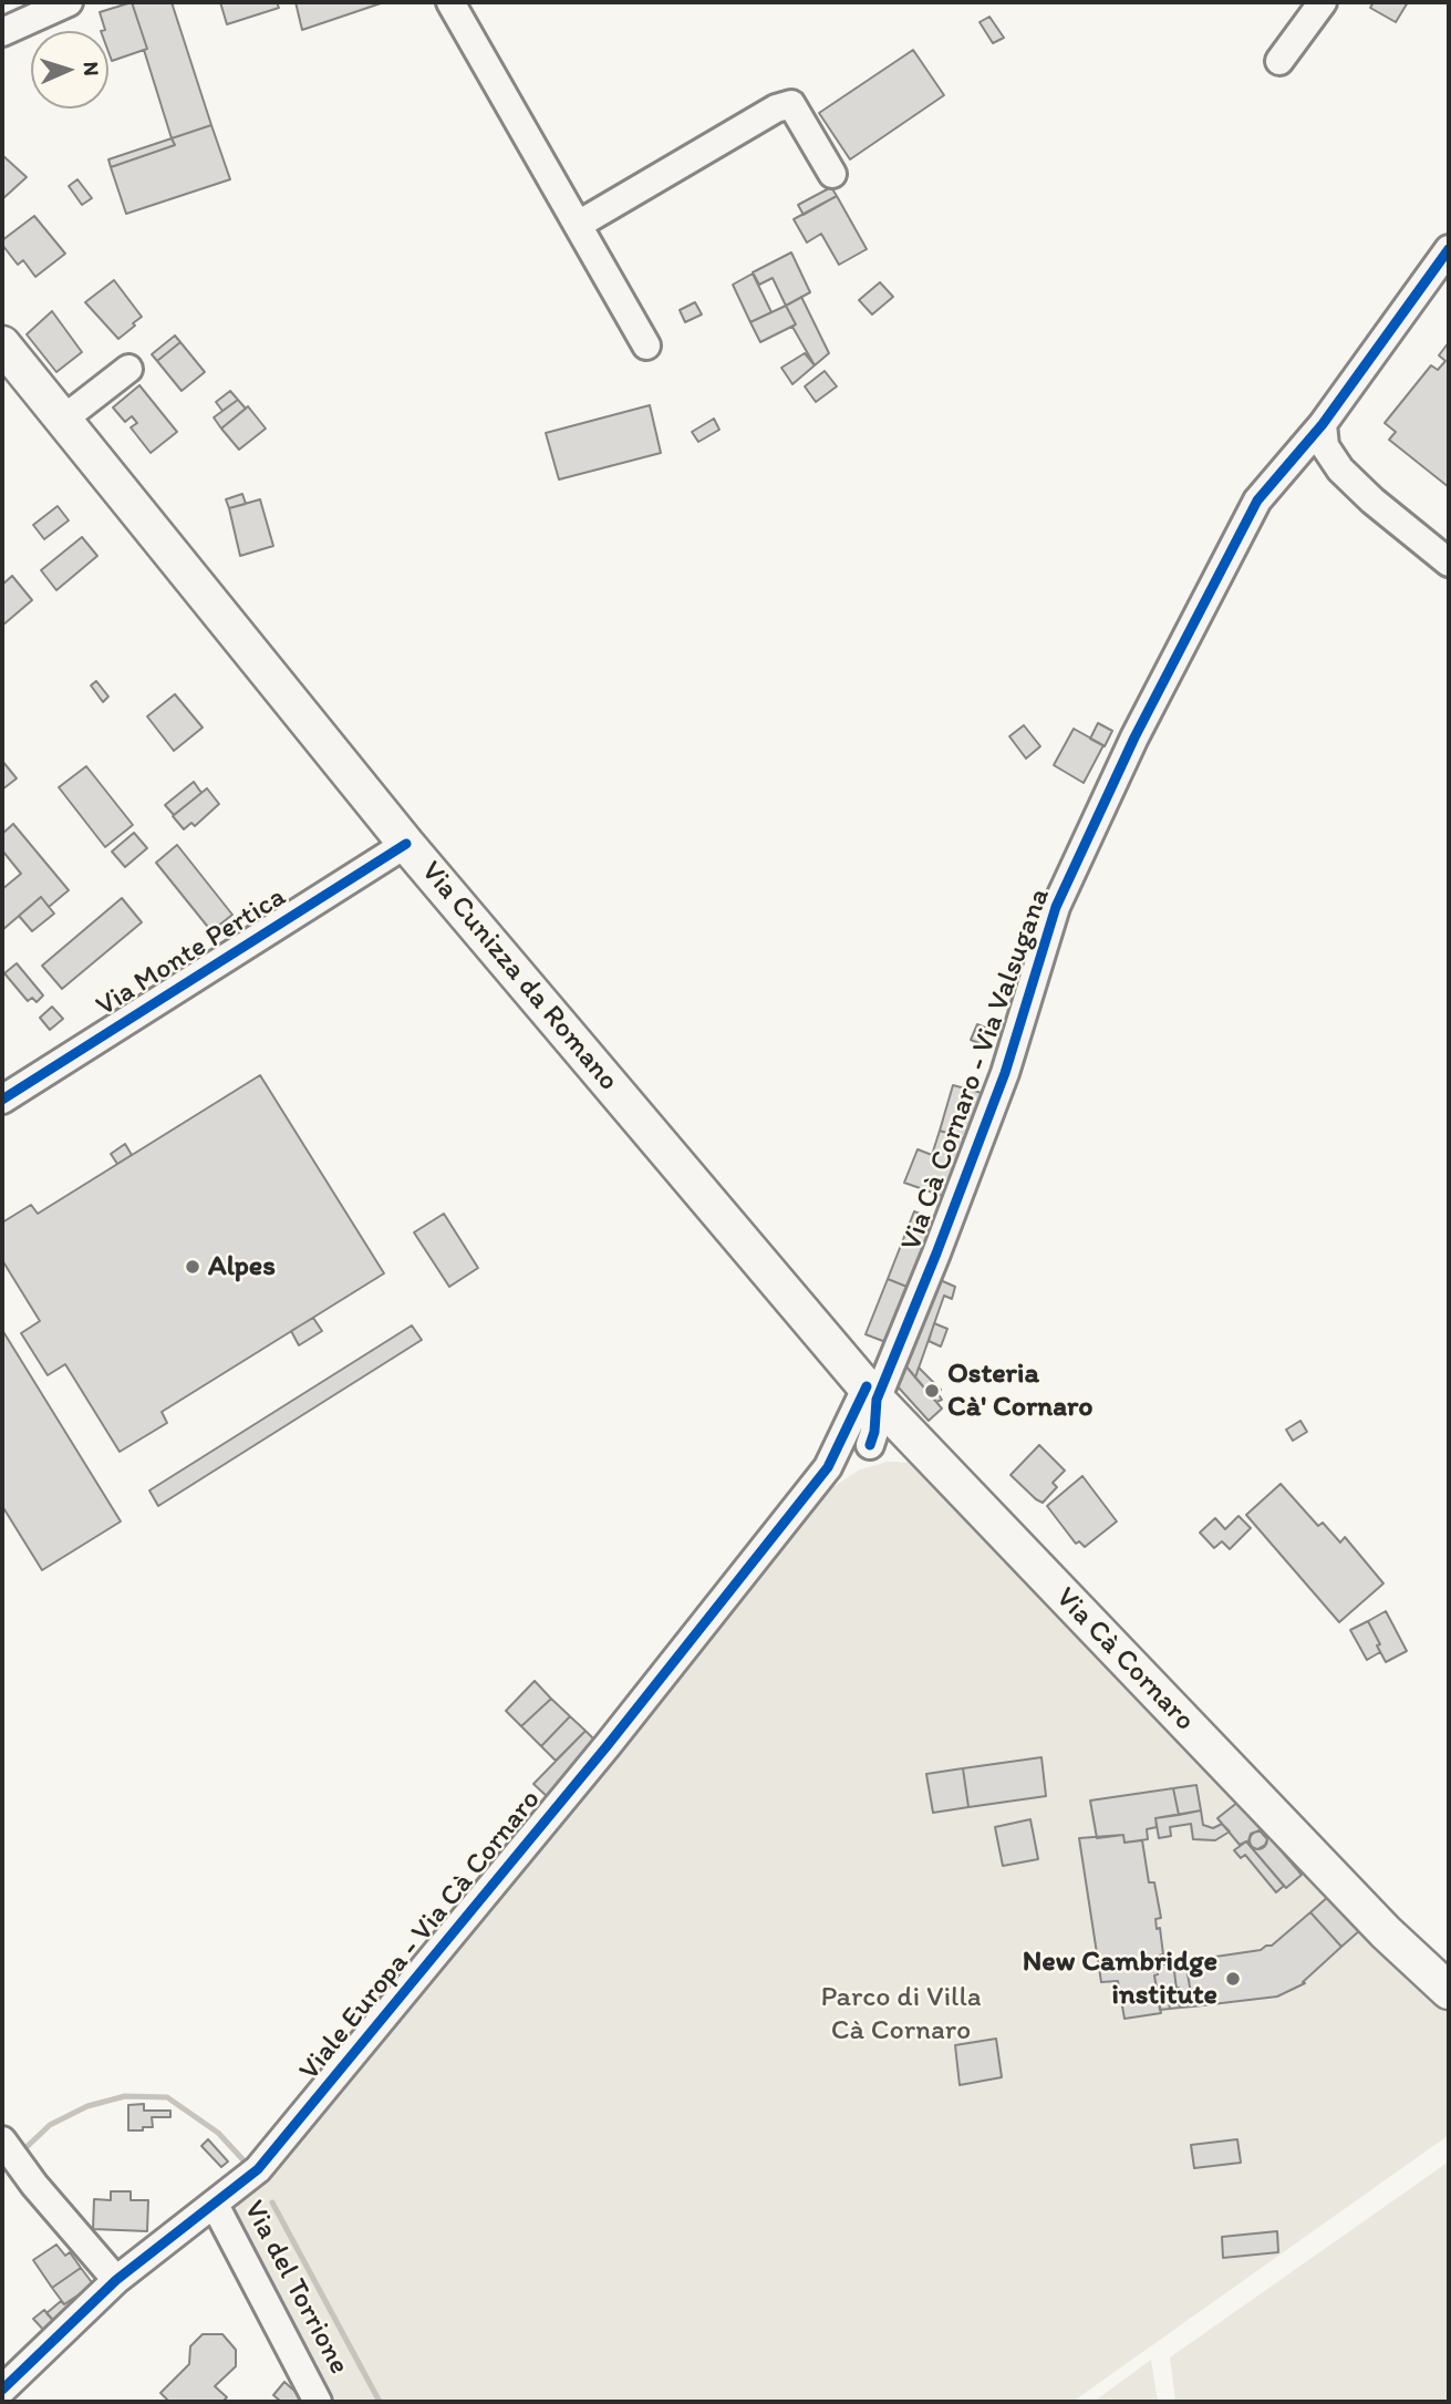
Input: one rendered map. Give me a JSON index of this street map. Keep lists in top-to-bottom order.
{
  "streets": {
    "main road": ["Via Cunizza da Romano", "Via Cà Cornaro"],
    "street": [
      "Via Monte Pertica",
      "Via Cà Cornaro - Via Valsugana",
      "Viale Europa - Via Cà Cornaro",
      "Via del Torrione"
    ]
  },
  "crossings": [
    ["Via Monte Pertica", "Via Cunizza da Romano"],
    ["Via Cunizza da Romano", "Via Cà Cornaro - Via Valsugana"],
    ["Via Cunizza da Romano", "Via Cà Cornaro"],
    ["Via Cà Cornaro - Via Valsugana", "Via Cà Cornaro"],
    ["Viale Europa - Via Cà Cornaro", "Via del Torrione"]
  ],
  "parks": ["Parco di Villa Cà Cornaro"],
  "places": ["Alpes", "Osteria Cà' Cornaro", "New Cambridge institute"],
  "north": "right"
}
